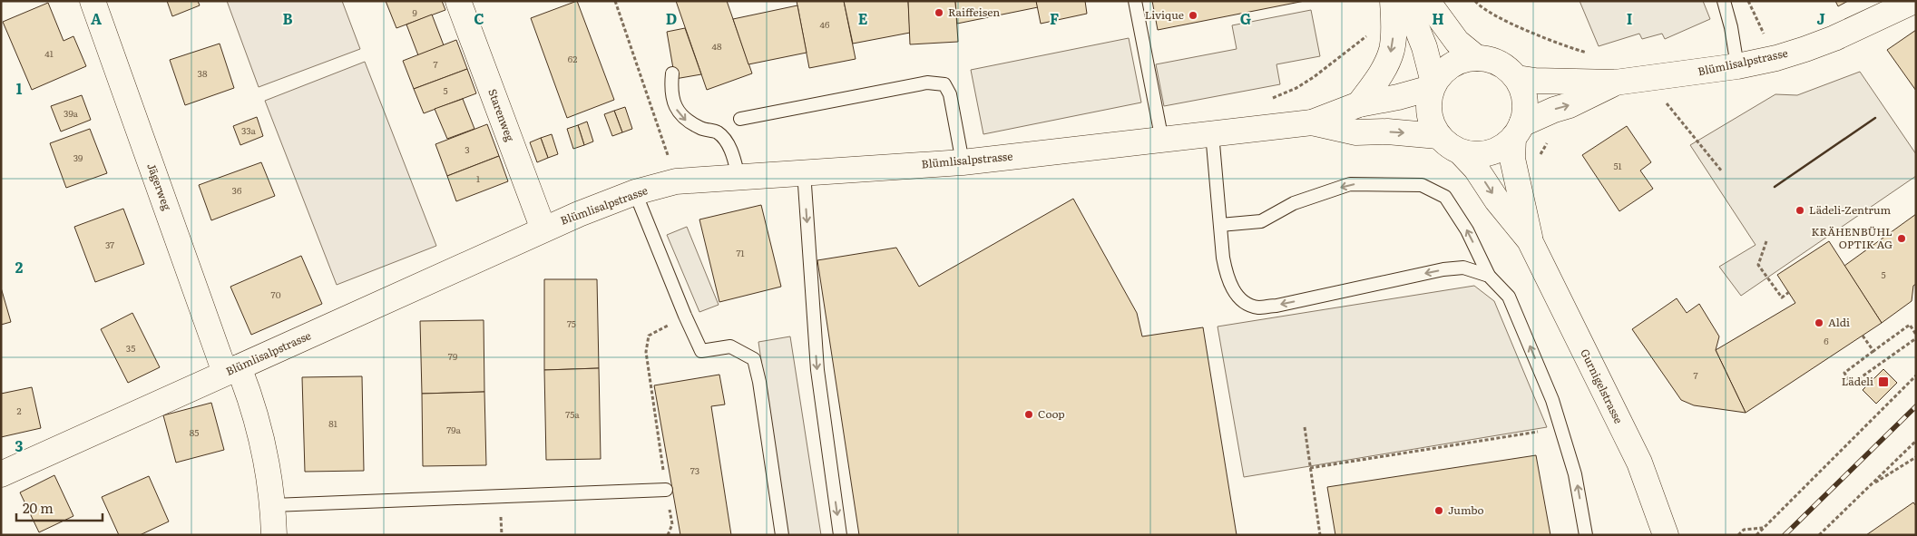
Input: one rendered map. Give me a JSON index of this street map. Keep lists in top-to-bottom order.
{
  "streets": {
    "street": [
      "Blümlisalpstrasse",
      "Starenweg",
      "Jägerweg",
      "Gurnigelstrasse"
    ]
  },
  "crossings": [
    ["Blümlisalpstrasse", "Starenweg"],
    ["Blümlisalpstrasse", "Jägerweg"],
    ["Blümlisalpstrasse", "Gurnigelstrasse"]
  ],
  "places": {
    "other": [
      "Raiffeisen",
      "Livique",
      "Lädeli-Zentrum",
      "KRÄHENBÜHL OPTIK AG",
      "Aldi",
      "Coop",
      "Jumbo"
    ],
    "transit": ["Lädeli"]
  },
  "house_numbers": [
    "9",
    "46",
    "48",
    "41",
    "62",
    "7",
    "38",
    "5",
    "39a",
    "33a",
    "3",
    "39",
    "51",
    "1",
    "36",
    "37",
    "71",
    "5",
    "70",
    "75",
    "6",
    "35",
    "79",
    "7",
    "2",
    "75a",
    "81",
    "79a",
    "85",
    "73"
  ],
  "scale_bar": "20 m",
  "grid": {
    "columns": [
      "A",
      "B",
      "C",
      "D",
      "E",
      "F",
      "G",
      "H",
      "I",
      "J"
    ],
    "rows": ["1", "2", "3"]
  }
}
